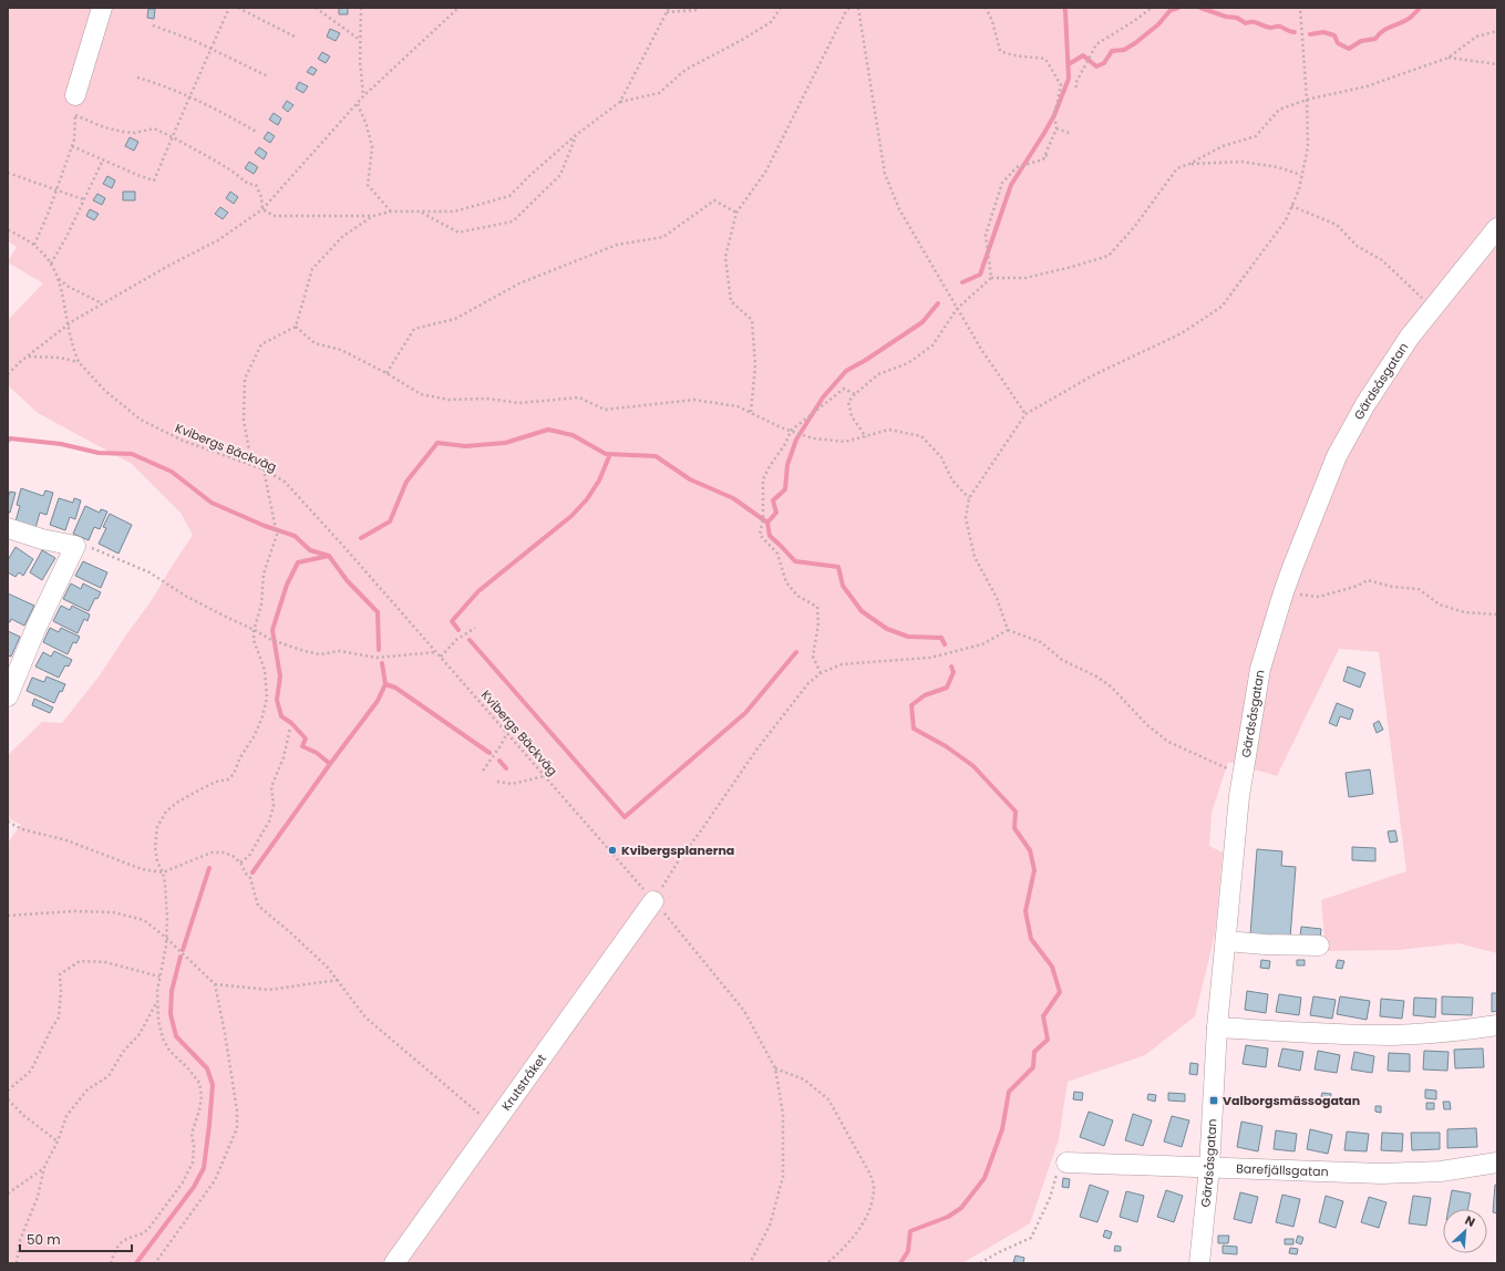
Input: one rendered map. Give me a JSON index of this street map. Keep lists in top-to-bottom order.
{
  "streets": {
    "street": ["Gärdsåsgatan", "Krutstråket", "Barefjällsgatan"],
    "path": ["Kvibergs Bäckväg"]
  },
  "crossings": [
    ["Gärdsåsgatan", "Barefjällsgatan"],
    ["Kvibergs Bäckväg", "Krutstråket"]
  ],
  "places": {
    "other": ["Kvibergsplanerna"],
    "transit": ["Valborgsmässogatan"]
  },
  "scale_bar": "50 m",
  "north": "top right"
}
